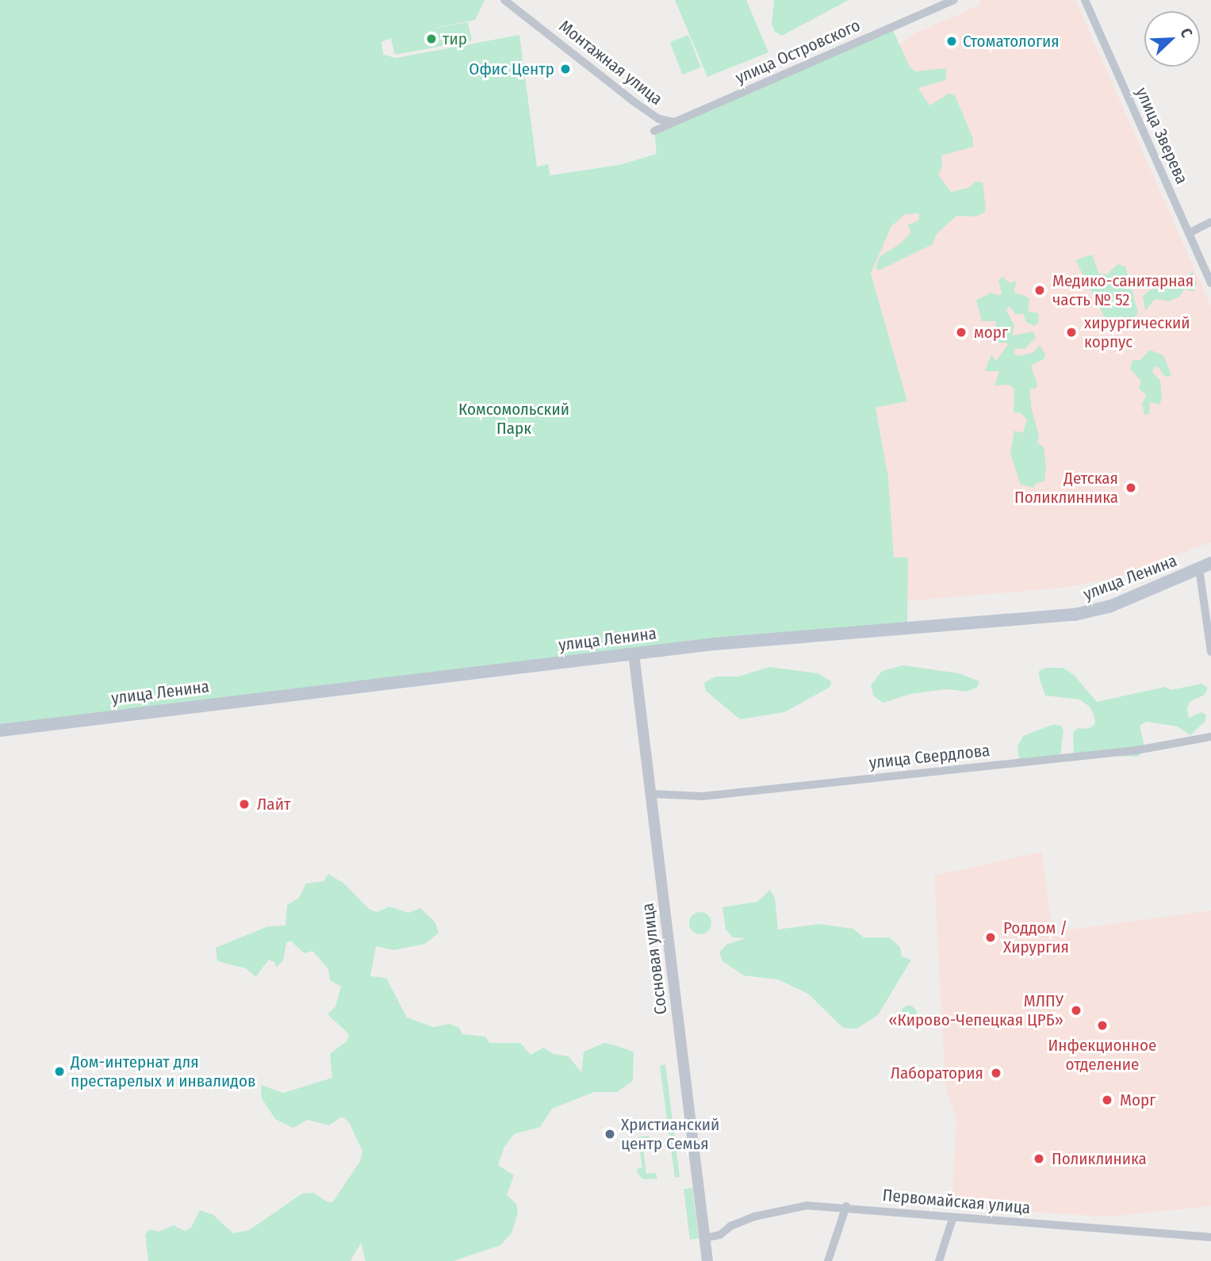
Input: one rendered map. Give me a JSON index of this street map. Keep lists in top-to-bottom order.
{
  "streets": {
    "main road": ["улица Ленина"],
    "street": [
      "улица Островского",
      "Монтажная улица",
      "улица Зверева",
      "улица Свердлова",
      "Сосновая улица",
      "Первомайская улица"
    ]
  },
  "crossings": [
    ["улица Островского", "Монтажная улица"],
    ["улица Ленина", "Сосновая улица"],
    ["улица Свердлова", "Сосновая улица"],
    ["Сосновая улица", "Первомайская улица"]
  ],
  "parks": ["Комсомольский Парк"],
  "places": [
    "тир",
    "Стоматология",
    "Офис Центр",
    "Медико-санитарная часть № 52",
    "морг",
    "хирургический корпус",
    "Детская Поликлинника",
    "Лайт",
    "Роддом / Хирургия",
    "МЛПУ «Кирово-Чепецкая ЦРБ»",
    "Инфекционное отделение",
    "Дом-интернат для престарелых и инвалидов",
    "Лаборатория",
    "Морг",
    "Христианский центр Семья",
    "Поликлиника"
  ],
  "north": "top right"
}
